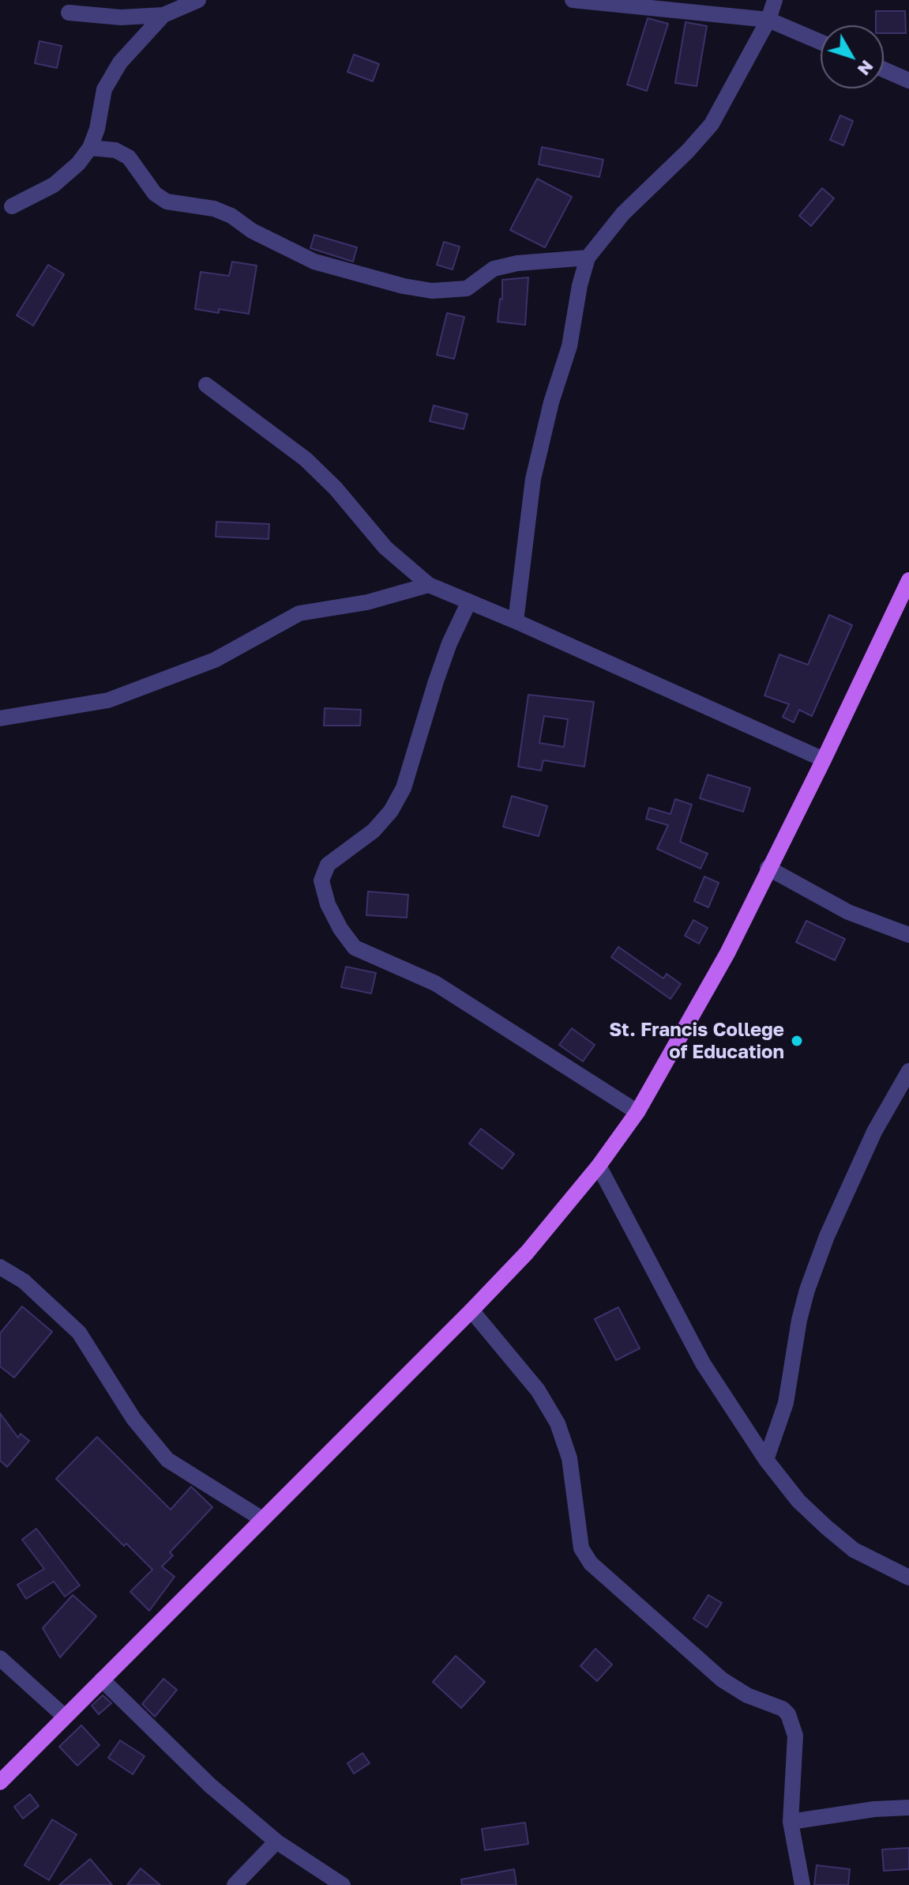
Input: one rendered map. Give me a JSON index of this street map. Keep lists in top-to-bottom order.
{
  "places": ["St. Francis College of Education"],
  "north": "bottom right"
}
